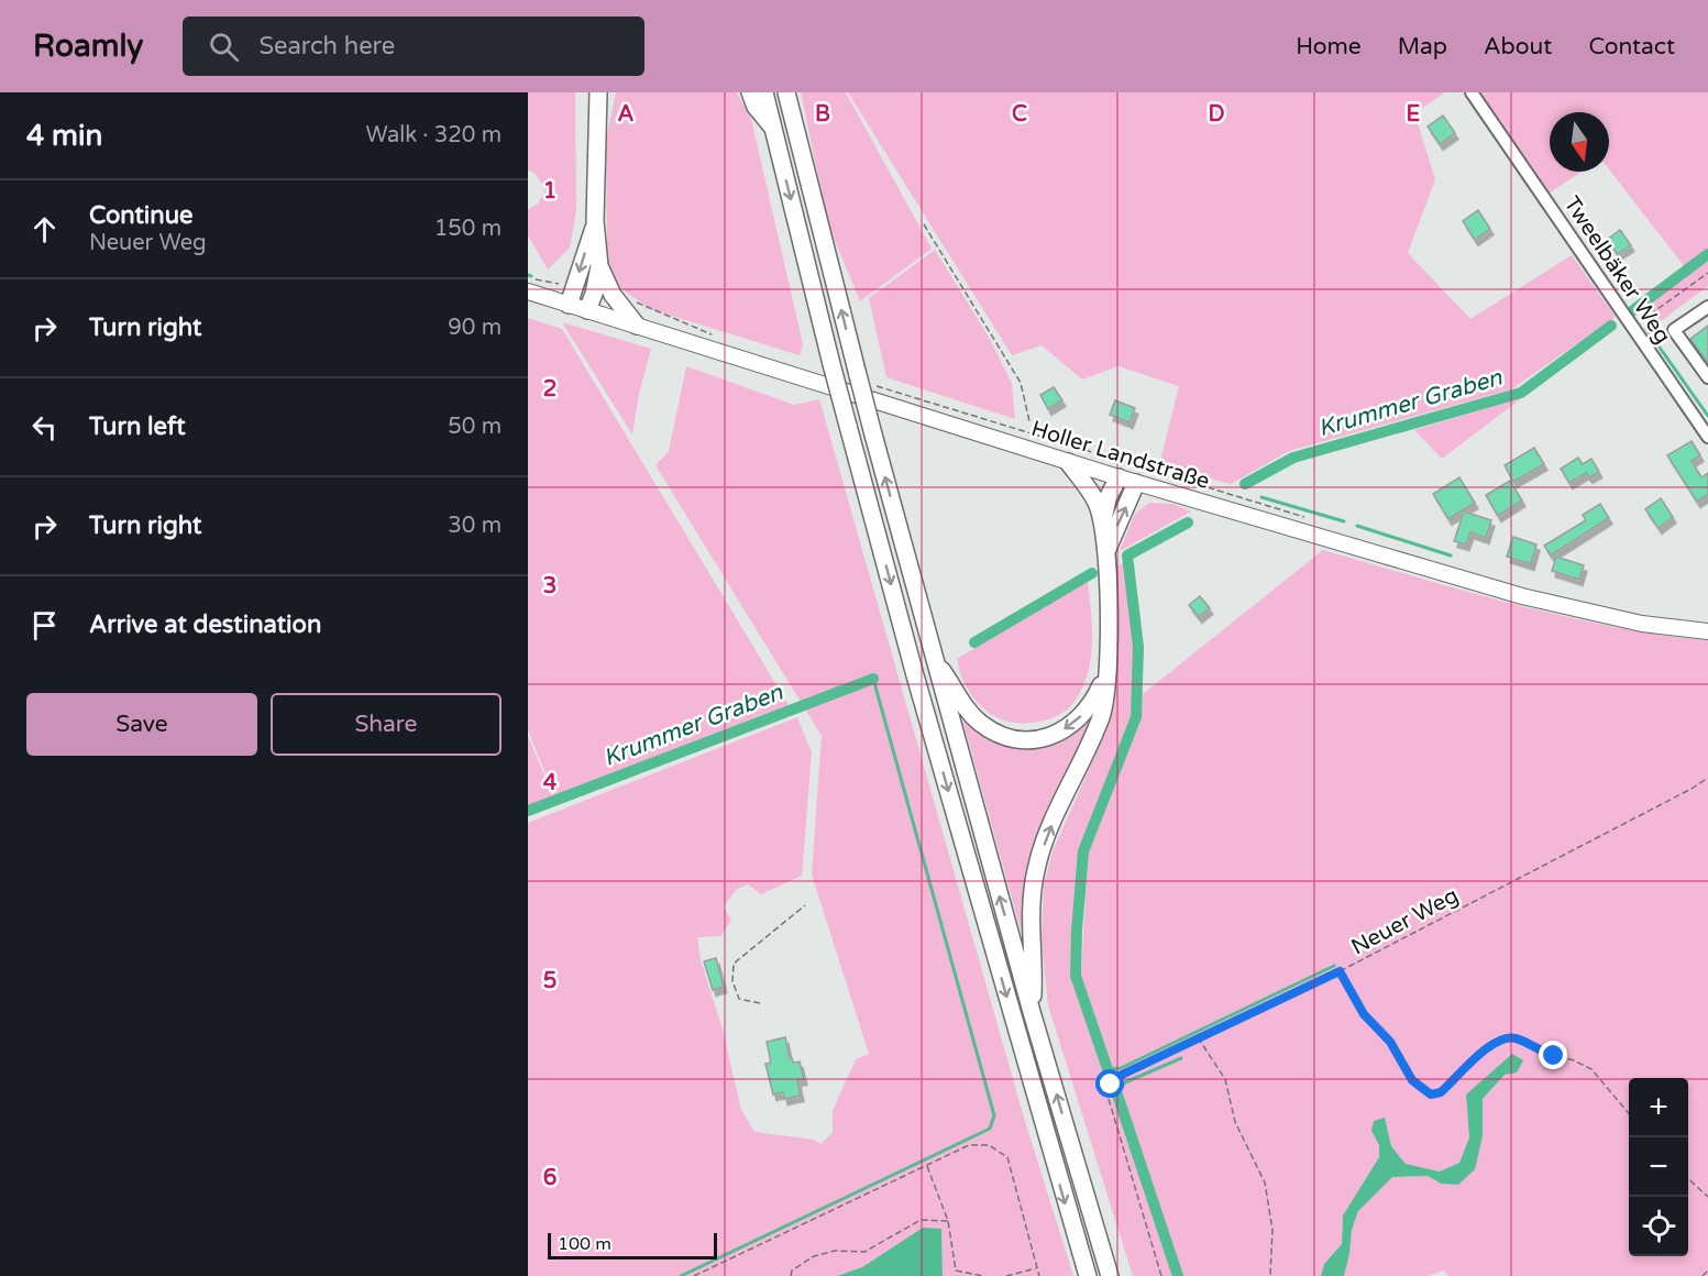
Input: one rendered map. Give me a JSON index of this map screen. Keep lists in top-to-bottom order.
{
  "streets": {
    "main road": ["Holler Landstraße"],
    "street": ["Tweelbäker Weg"],
    "path": ["Neuer Weg"]
  },
  "water": ["Krummer Graben"],
  "scale_bar": "100 m",
  "north": "bottom",
  "page": {
    "header": "Roamly",
    "search": "Search here",
    "nav": [
      "Home",
      "Map",
      "About",
      "Contact"
    ],
    "heading": ["4 min", "Walk · 320 m"],
    "list": [
      ["Continue", "Neuer Weg", "150 m"],
      ["Turn right", "90 m"],
      ["Turn left", "50 m"],
      ["Turn right", "30 m"],
      "Arrive at destination"
    ],
    "buttons": ["Save", "Share"],
    "map_buttons": ["+", "−"],
    "scale": "100 m"
  },
  "grid": {
    "columns": [
      "A",
      "B",
      "C",
      "D",
      "E"
    ],
    "rows": [
      "1",
      "2",
      "3",
      "4",
      "5",
      "6"
    ]
  }
}
